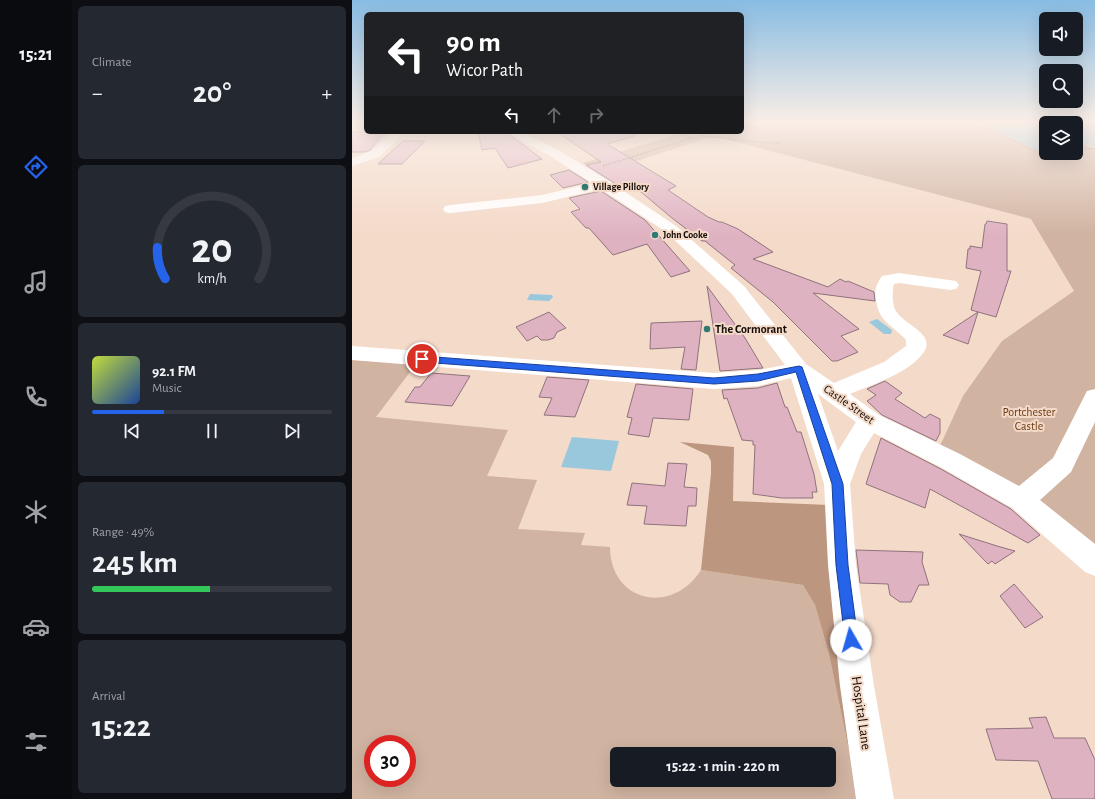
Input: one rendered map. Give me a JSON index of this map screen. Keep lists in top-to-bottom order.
{
  "streets": {
    "street": ["Castle Street", "Hospital Lane"]
  },
  "crossings": [
    ["Castle Street", "Hospital Lane"]
  ],
  "parks": ["Portchester Castle"],
  "places": ["Village Pillory", "John Cooke", "The Cormorant"],
  "page": {
    "tabs": "15:21",
    "tile": [
      "Climate",
      ["Range · 49%", "245 km"],
      ["Arrival", "15:22"]
    ],
    "turn": ["90 m", "Wicor Path"],
    "heat": ["−", "20°", "+"],
    "song": ["92.1 FM", "Music"],
    "limit": "30",
    "trip": "15:22 · 1 min · 220 m",
    "gauge": ["20", "km/h"]
  }
}
